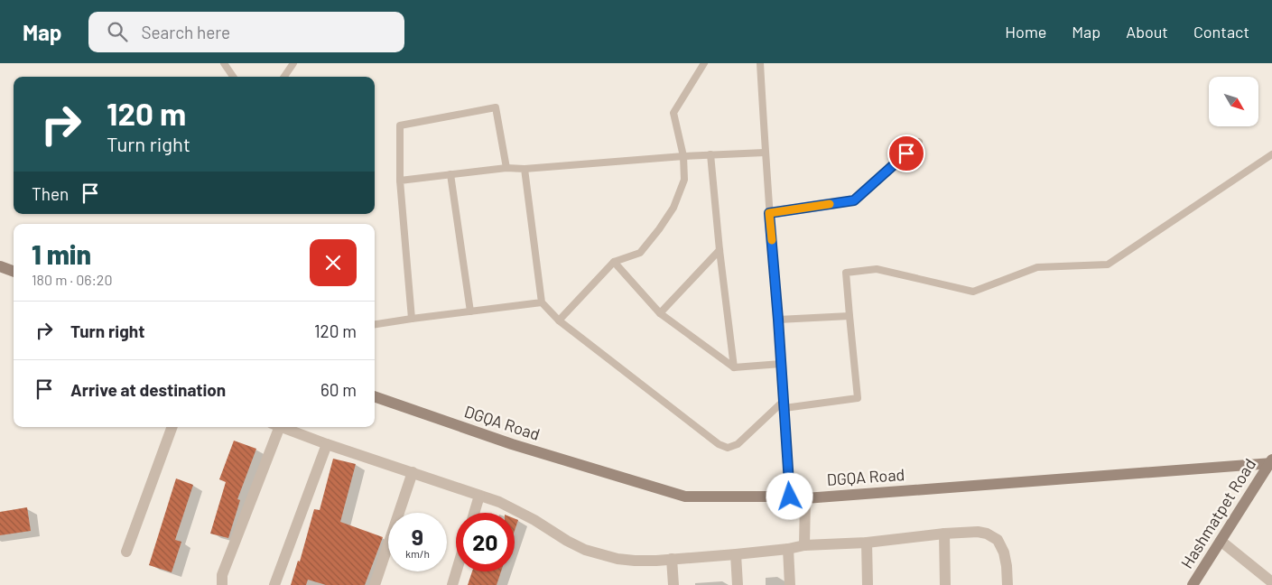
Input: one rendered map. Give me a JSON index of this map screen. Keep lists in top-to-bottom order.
{
  "streets": {
    "main road": ["DGQA Road", "Hashmatpet Road"]
  },
  "crossings": [
    ["DGQA Road", "Hashmatpet Road"]
  ],
  "north": "bottom right",
  "page": {
    "header": "Map",
    "search": "Search here",
    "nav": [
      "Home",
      "Map",
      "About",
      "Contact"
    ],
    "turn": ["120 m", "Turn right"],
    "then": "Then",
    "heading": ["1 min", "180 m · 06:20"],
    "list": [
      {
        "name": "Turn right",
        "value": "120 m"
      },
      {
        "name": "Arrive at destination",
        "value": "60 m"
      }
    ],
    "speed": "9 km/h",
    "limit": "20"
  }
}
